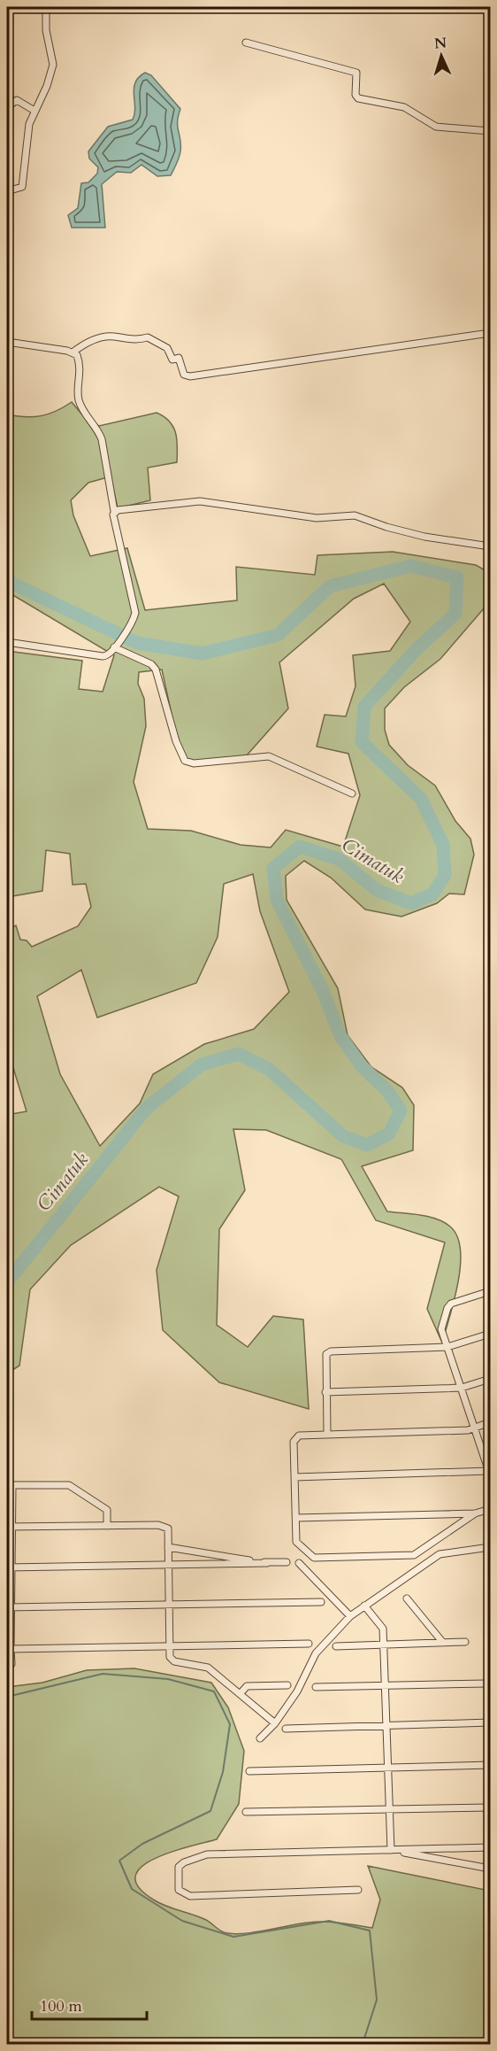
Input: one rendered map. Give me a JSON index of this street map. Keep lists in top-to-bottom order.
{
  "water": ["Cimatuk"],
  "scale_bar": "100 m",
  "north": "top"
}
